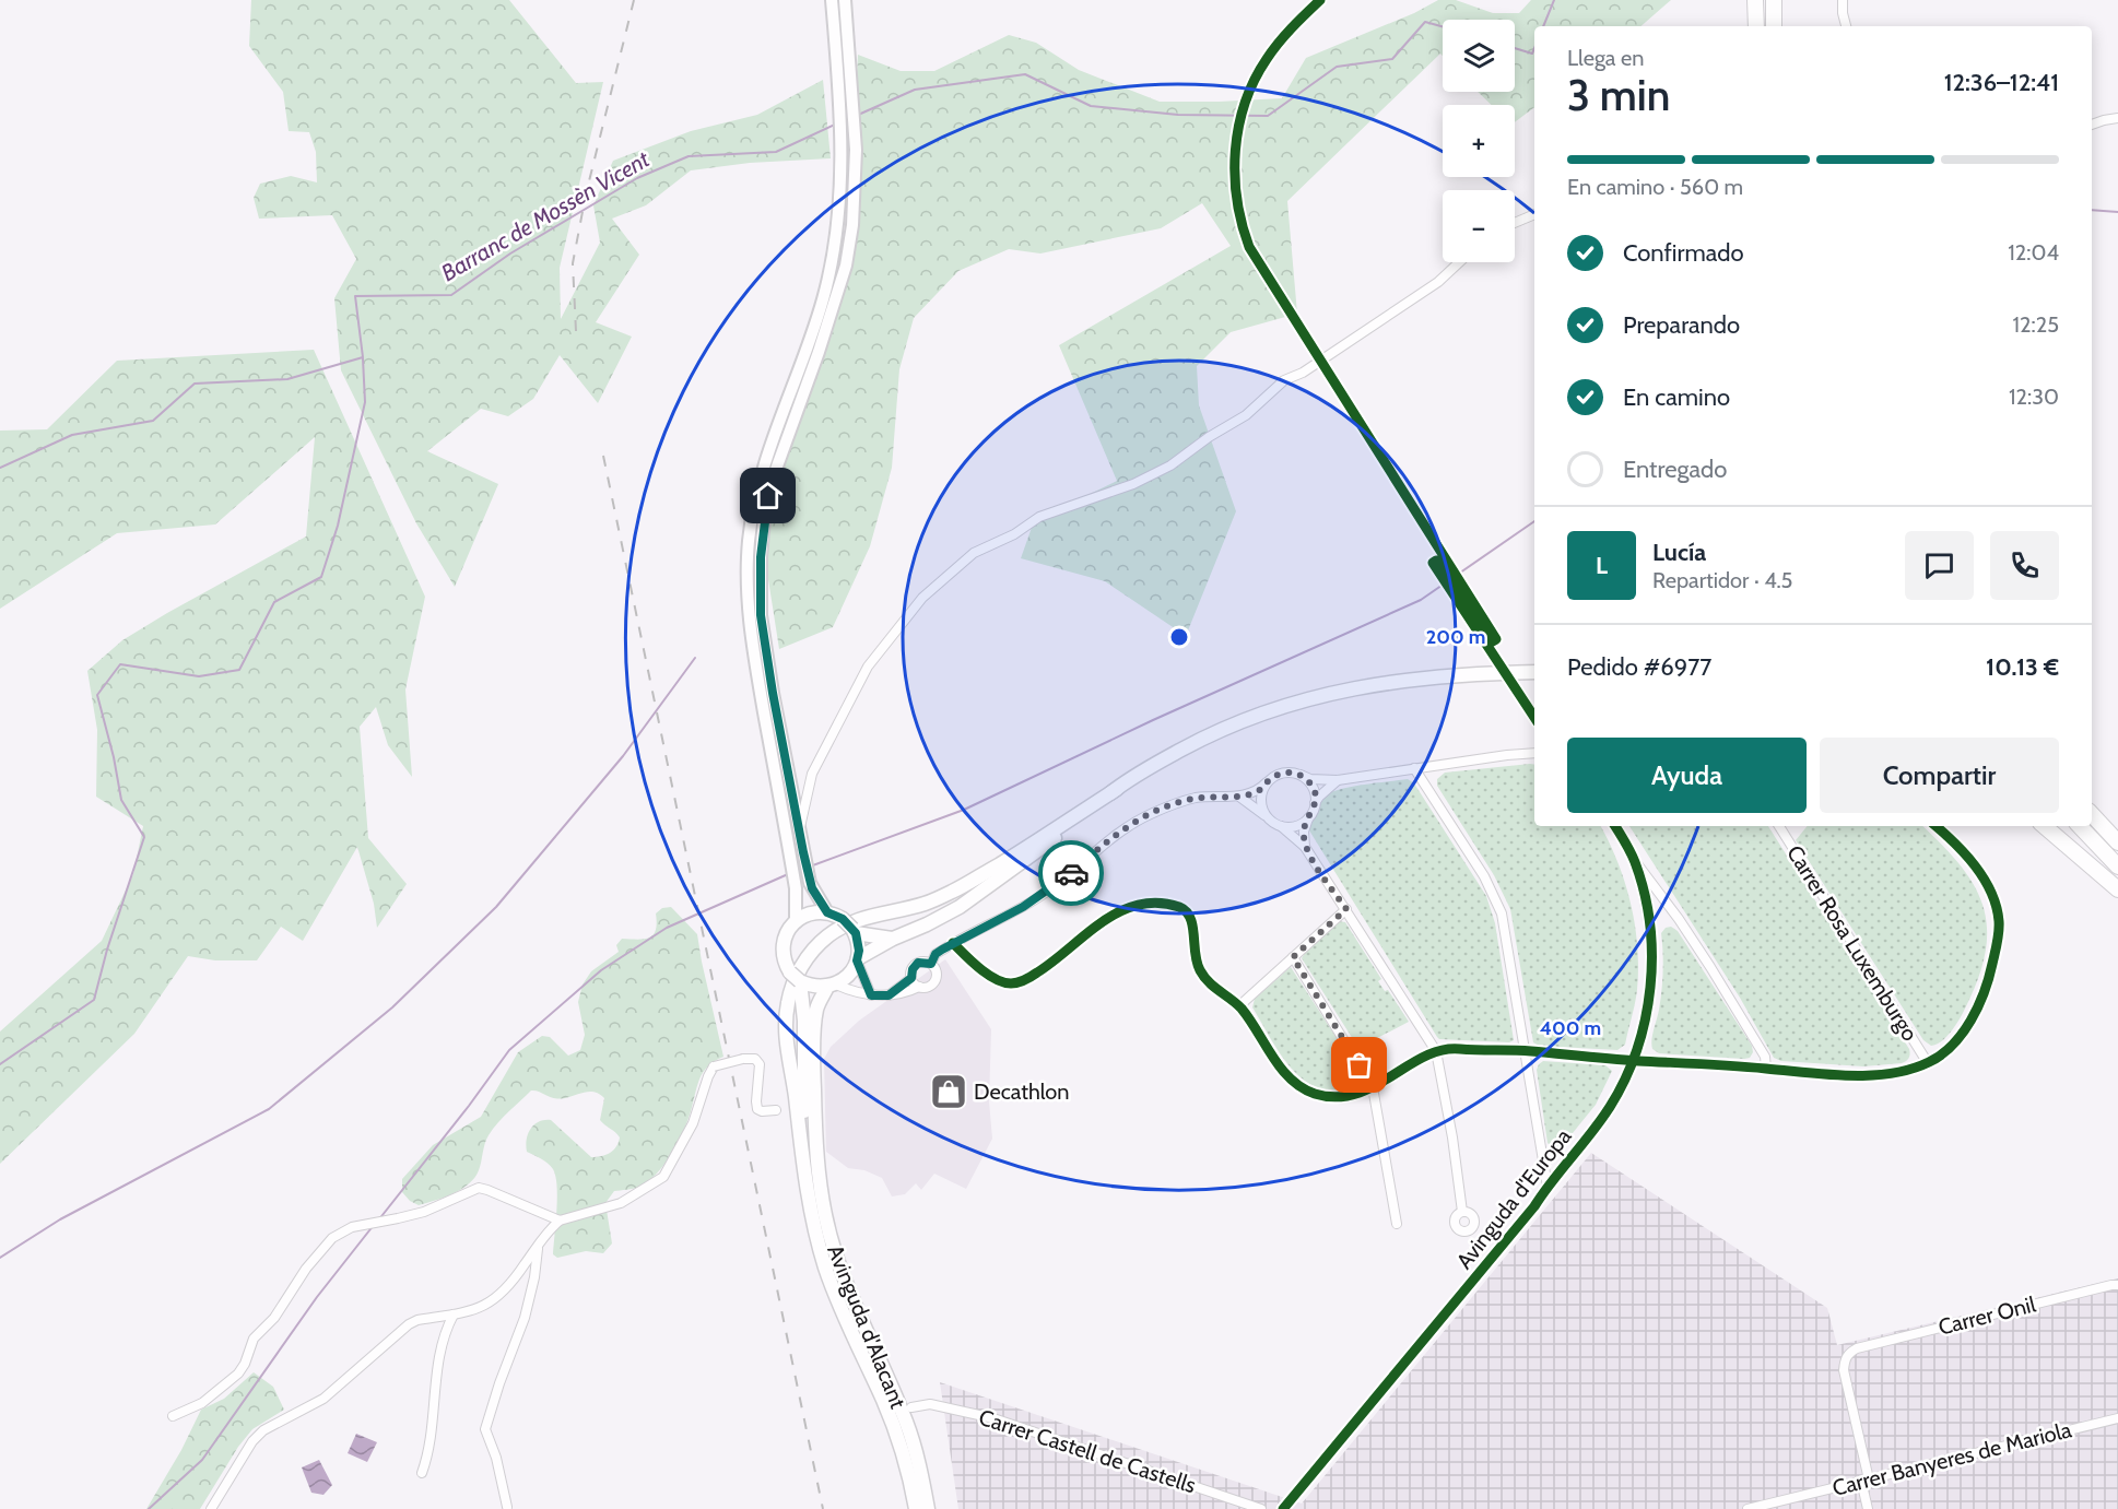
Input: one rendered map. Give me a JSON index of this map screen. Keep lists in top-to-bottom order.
{
  "streets": {
    "main road": ["Avinguda d'Alacant"],
    "street": [
      "Carrer Rosa Luxemburgo",
      "Avinguda d'Europa",
      "Carrer Onil",
      "Carrer Castell de Castells",
      "Carrer Banyeres de Mariola"
    ]
  },
  "crossings": [
    ["Carrer Onil", "Carrer Banyeres de Mariola"]
  ],
  "water": ["Barranc de Mossèn Vicent"],
  "places": {
    "shop": ["Decathlon"]
  },
  "page": {
    "map_buttons": ["+", "−"],
    "heading": ["3 min", "Llega en", "12:36–12:41"],
    "panel": [
      "Lucía",
      "Repartidor · 4.5",
      "Pedido #6977",
      "10.13 €"
    ],
    "bar": "En camino · 560 m",
    "list": [
      ["Confirmado", "12:04"],
      ["Preparando", "12:25"],
      ["En camino", "12:30"],
      "Entregado"
    ],
    "round": "L",
    "buttons": ["Ayuda", "Compartir"]
  },
  "rings": ["200 m", "400 m"]
}
